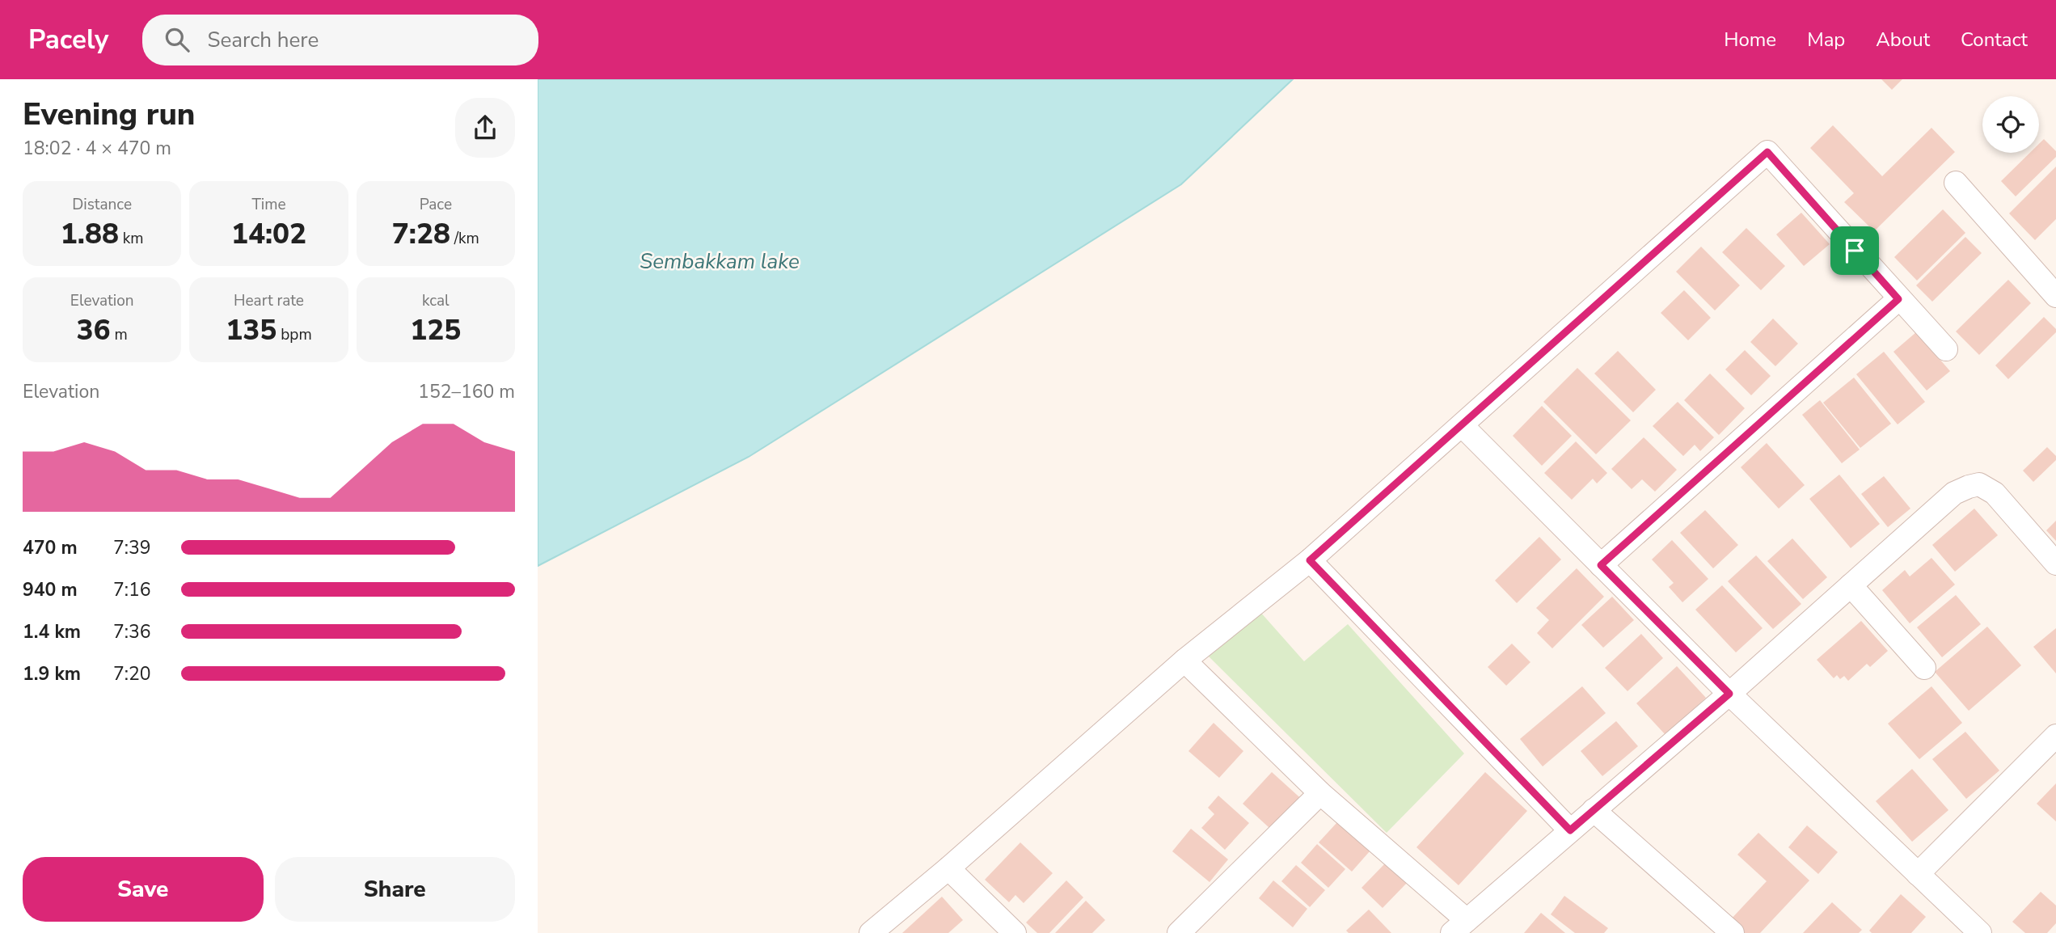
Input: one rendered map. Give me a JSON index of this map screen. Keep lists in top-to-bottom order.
{
  "water": ["Sembakkam lake"],
  "page": {
    "header": "Pacely",
    "search": "Search here",
    "nav": [
      "Home",
      "Map",
      "About",
      "Contact"
    ],
    "heading": ["Evening run", "18:02 · 4 × 470 m"],
    "stats": [
      ["Distance", "1.88 km"],
      ["Time", "14:02"],
      ["Pace", "7:28 /km"],
      ["Elevation", "36 m"],
      ["Heart rate", "135 bpm"],
      ["kcal", "125"]
    ],
    "chart": ["Elevation", "152–160 m"],
    "list": [
      {
        "name": "470 m",
        "note": "7:39"
      },
      {
        "name": "940 m",
        "note": "7:16"
      },
      {
        "name": "1.4 km",
        "note": "7:36"
      },
      {
        "name": "1.9 km",
        "note": "7:20"
      }
    ],
    "buttons": ["Save", "Share"]
  }
}
